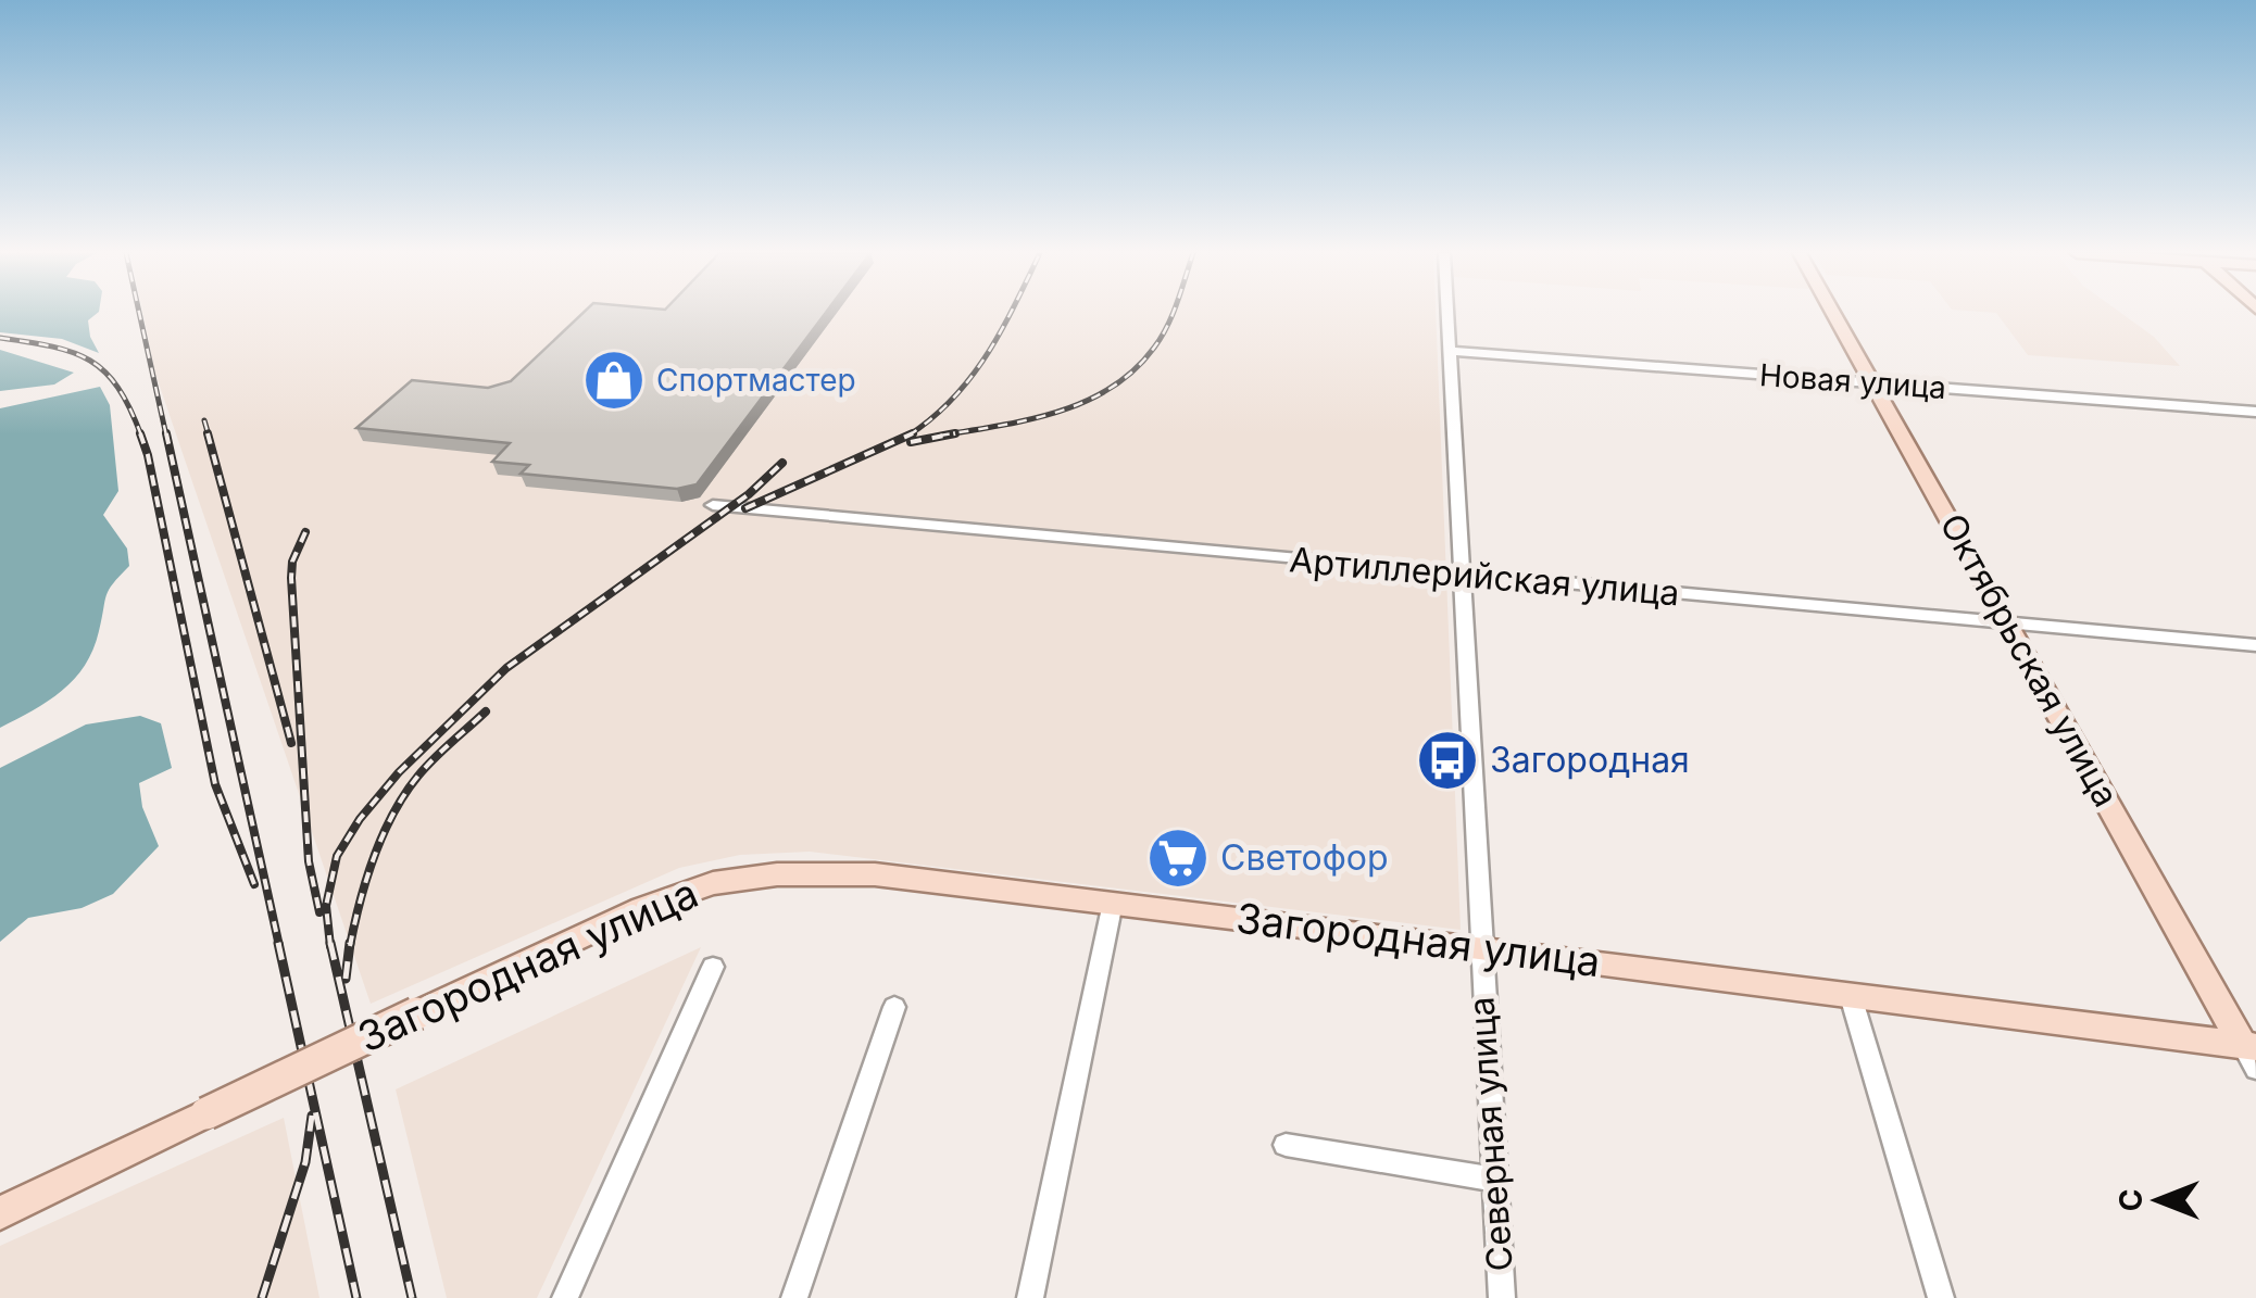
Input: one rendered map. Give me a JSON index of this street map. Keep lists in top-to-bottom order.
{
  "streets": {
    "main road": ["Октябрьская улица", "Загородная улица"],
    "street": ["Новая улица", "Артиллерийская улица", "Северная улица"]
  },
  "crossings": [
    ["Новая улица", "Октябрьская улица"],
    ["Новая улица", "Северная улица"],
    ["Артиллерийская улица", "Октябрьская улица"],
    ["Артиллерийская улица", "Северная улица"],
    ["Октябрьская улица", "Загородная улица"],
    ["Загородная улица", "Северная улица"]
  ],
  "places": {
    "shop": ["Спортмастер"],
    "bus stop": ["Загородная"],
    "supermarket": ["Светофор"]
  },
  "north": "left"
}
